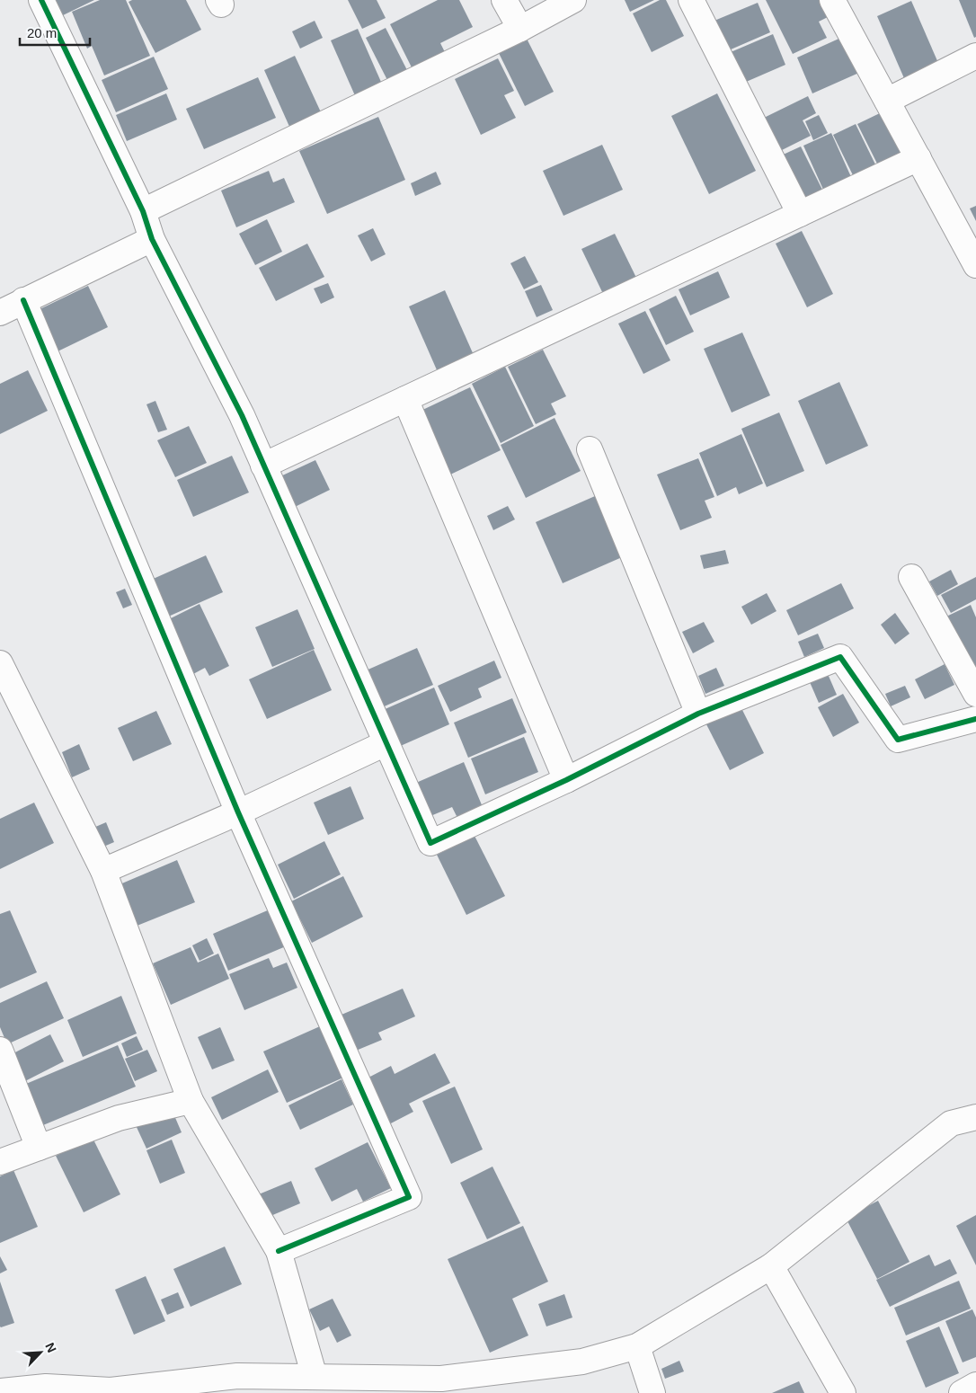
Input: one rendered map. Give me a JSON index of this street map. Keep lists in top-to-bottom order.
{
  "scale_bar": "20 m",
  "north": "top right"
}
